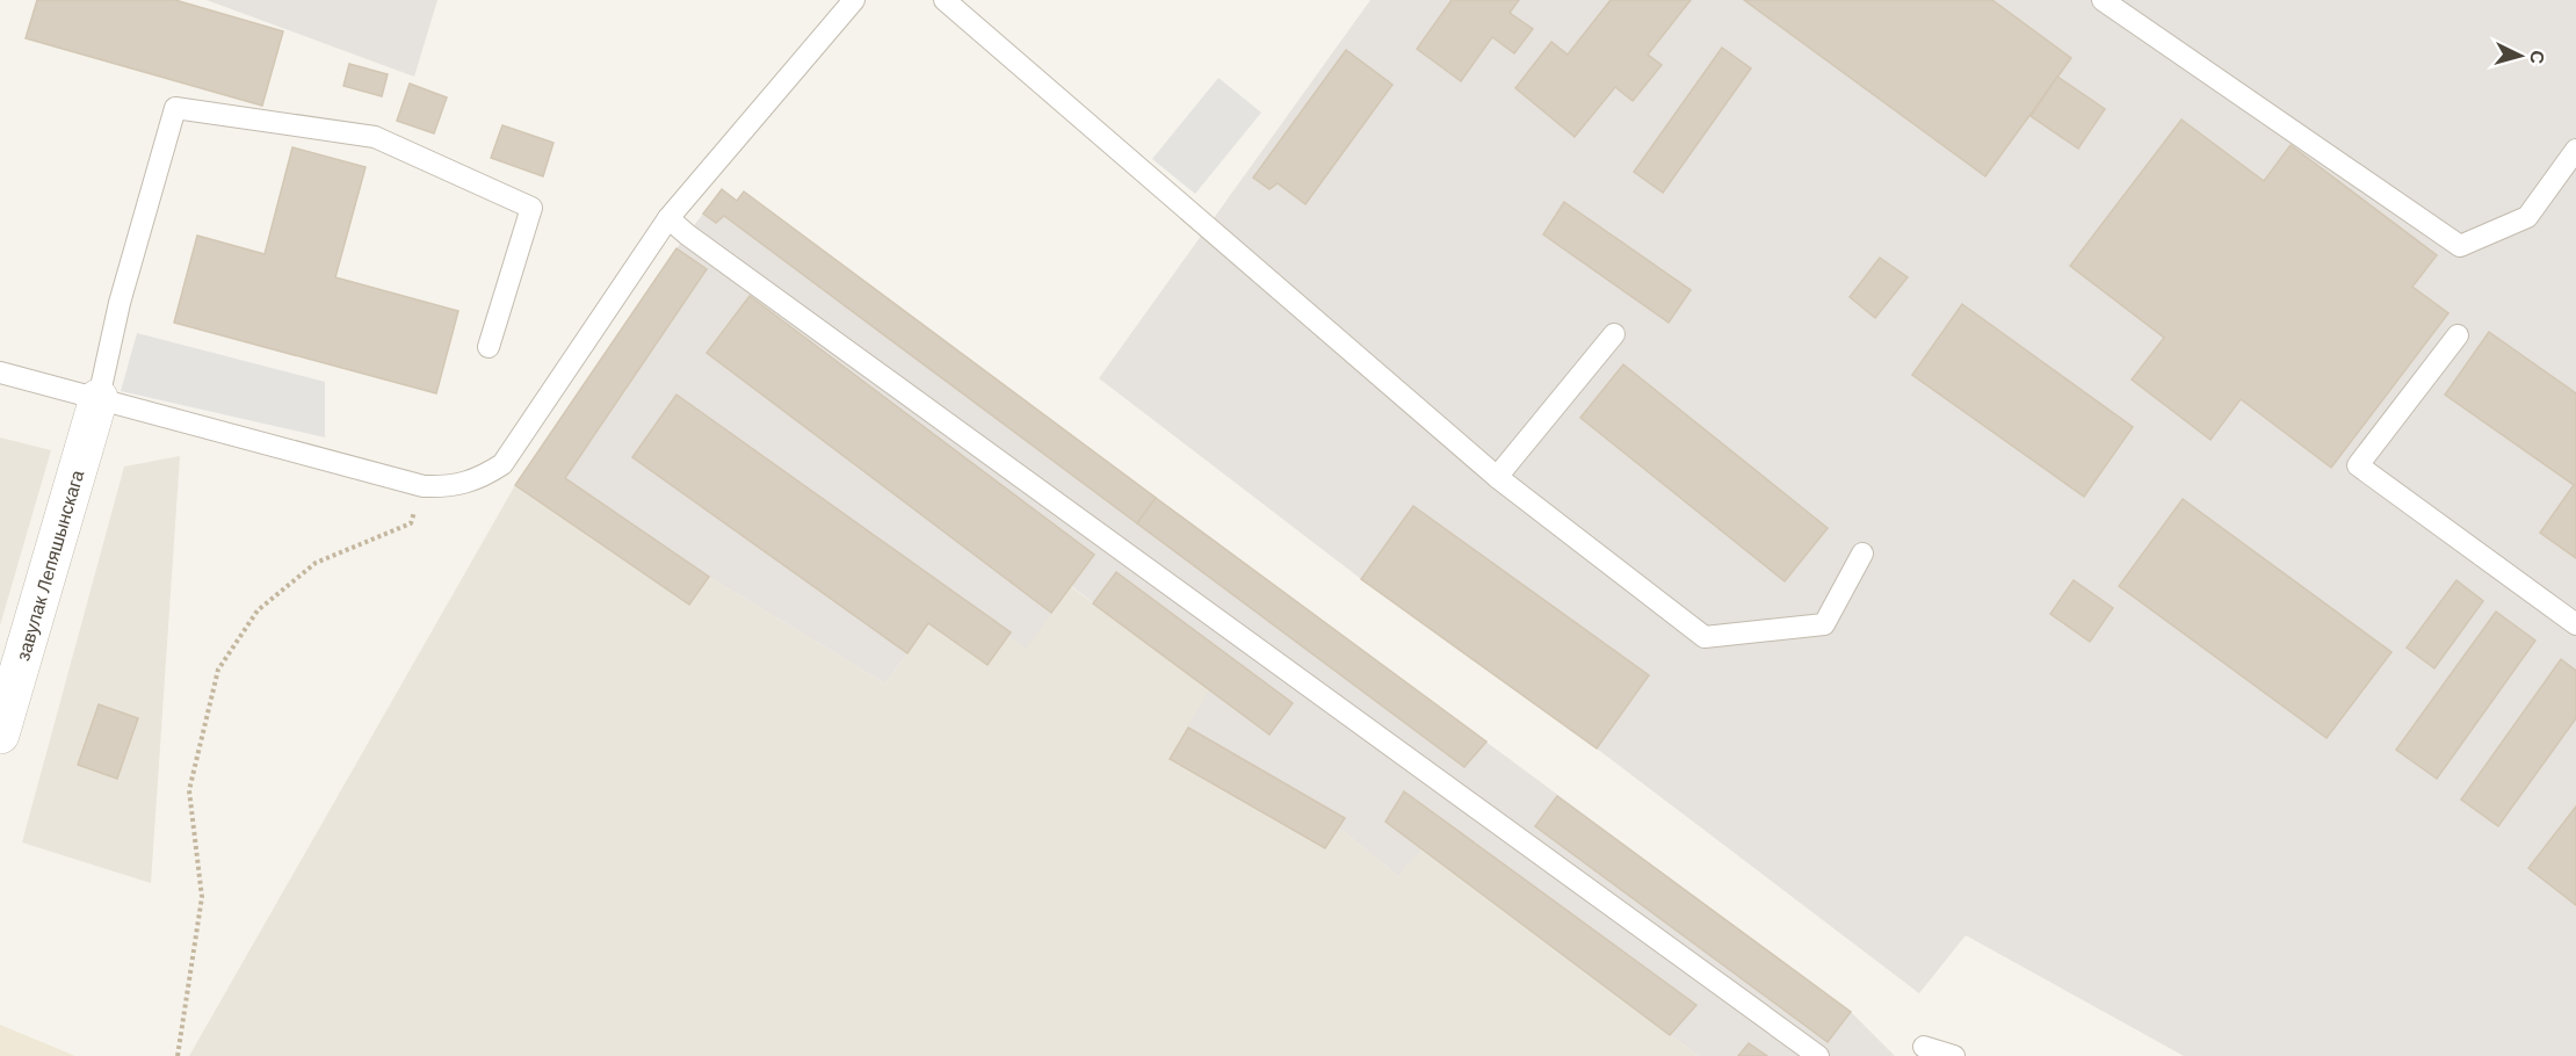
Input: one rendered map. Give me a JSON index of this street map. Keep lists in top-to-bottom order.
{
  "streets": {
    "street": ["завулак Лепяшынскага"]
  },
  "north": "right"
}
